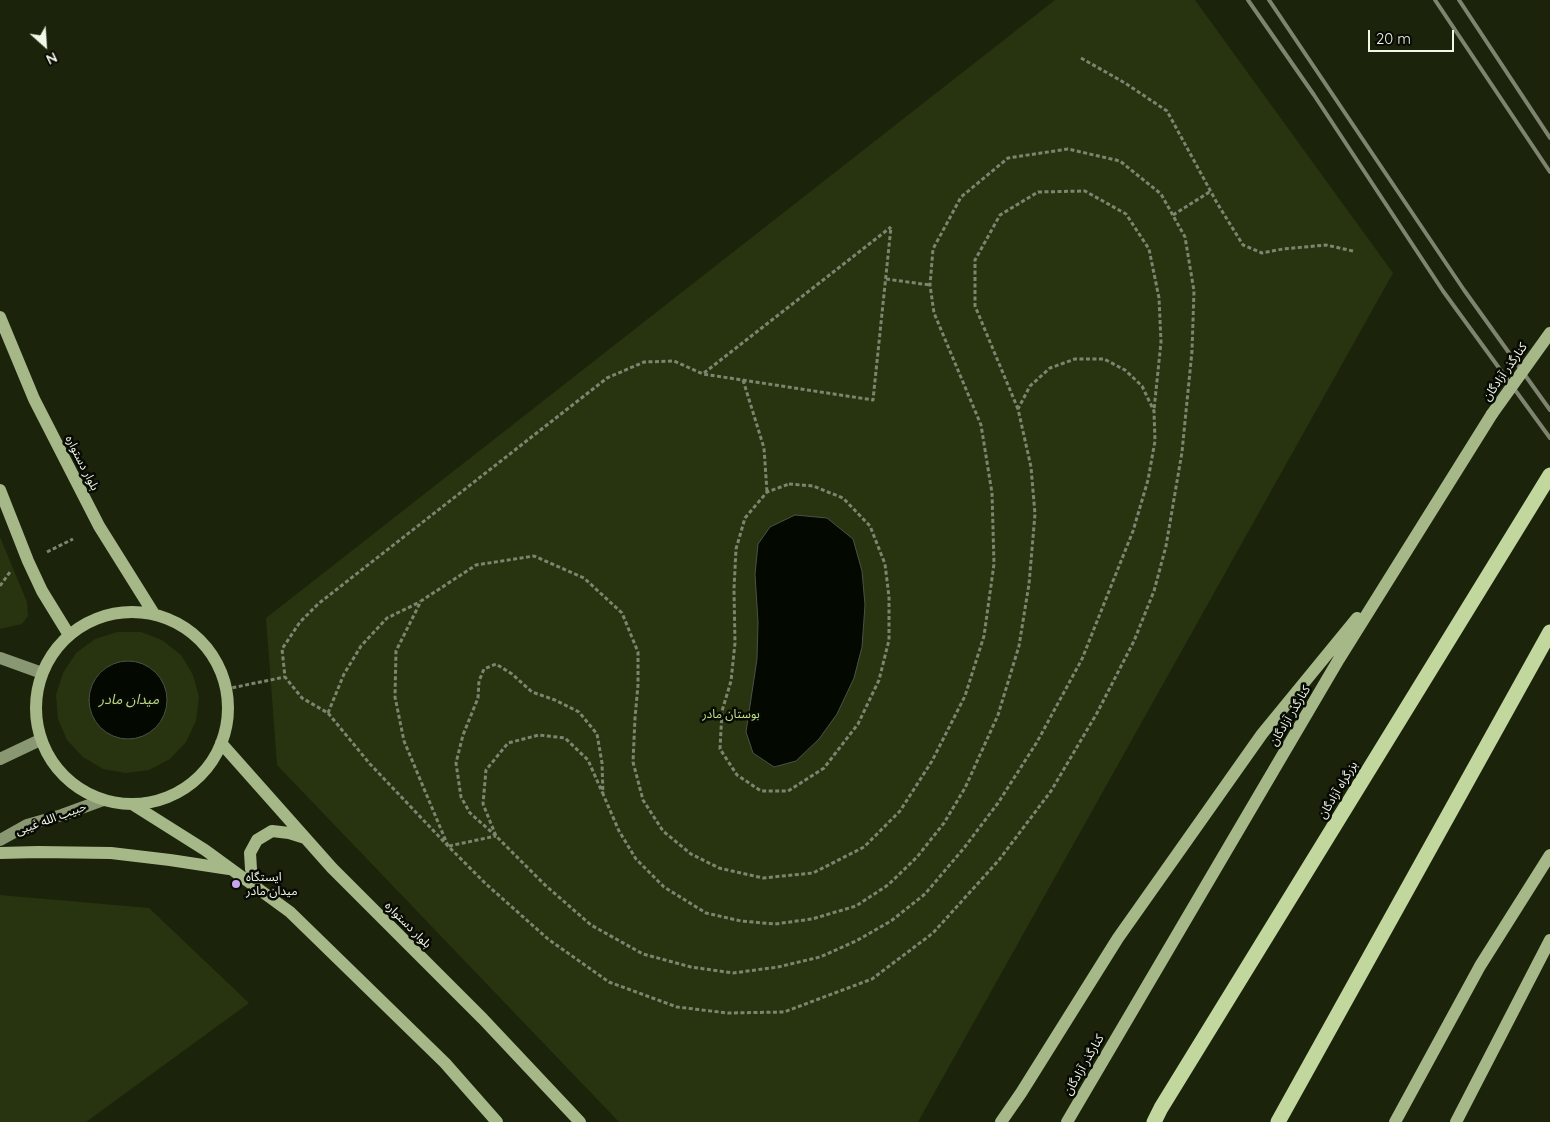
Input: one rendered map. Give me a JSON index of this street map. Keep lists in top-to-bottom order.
{
  "streets": {
    "highway": ["بزرگراه آزادگان"],
    "main road": ["کنارگذر آزادگان", "بلوار دستواره", "حبیب الله غیبی"]
  },
  "water": ["میدان مادر"],
  "parks": ["بوستان مادر"],
  "places": ["ایستگاه میدان مادر"],
  "scale_bar": "20 m",
  "north": "bottom right"
}
